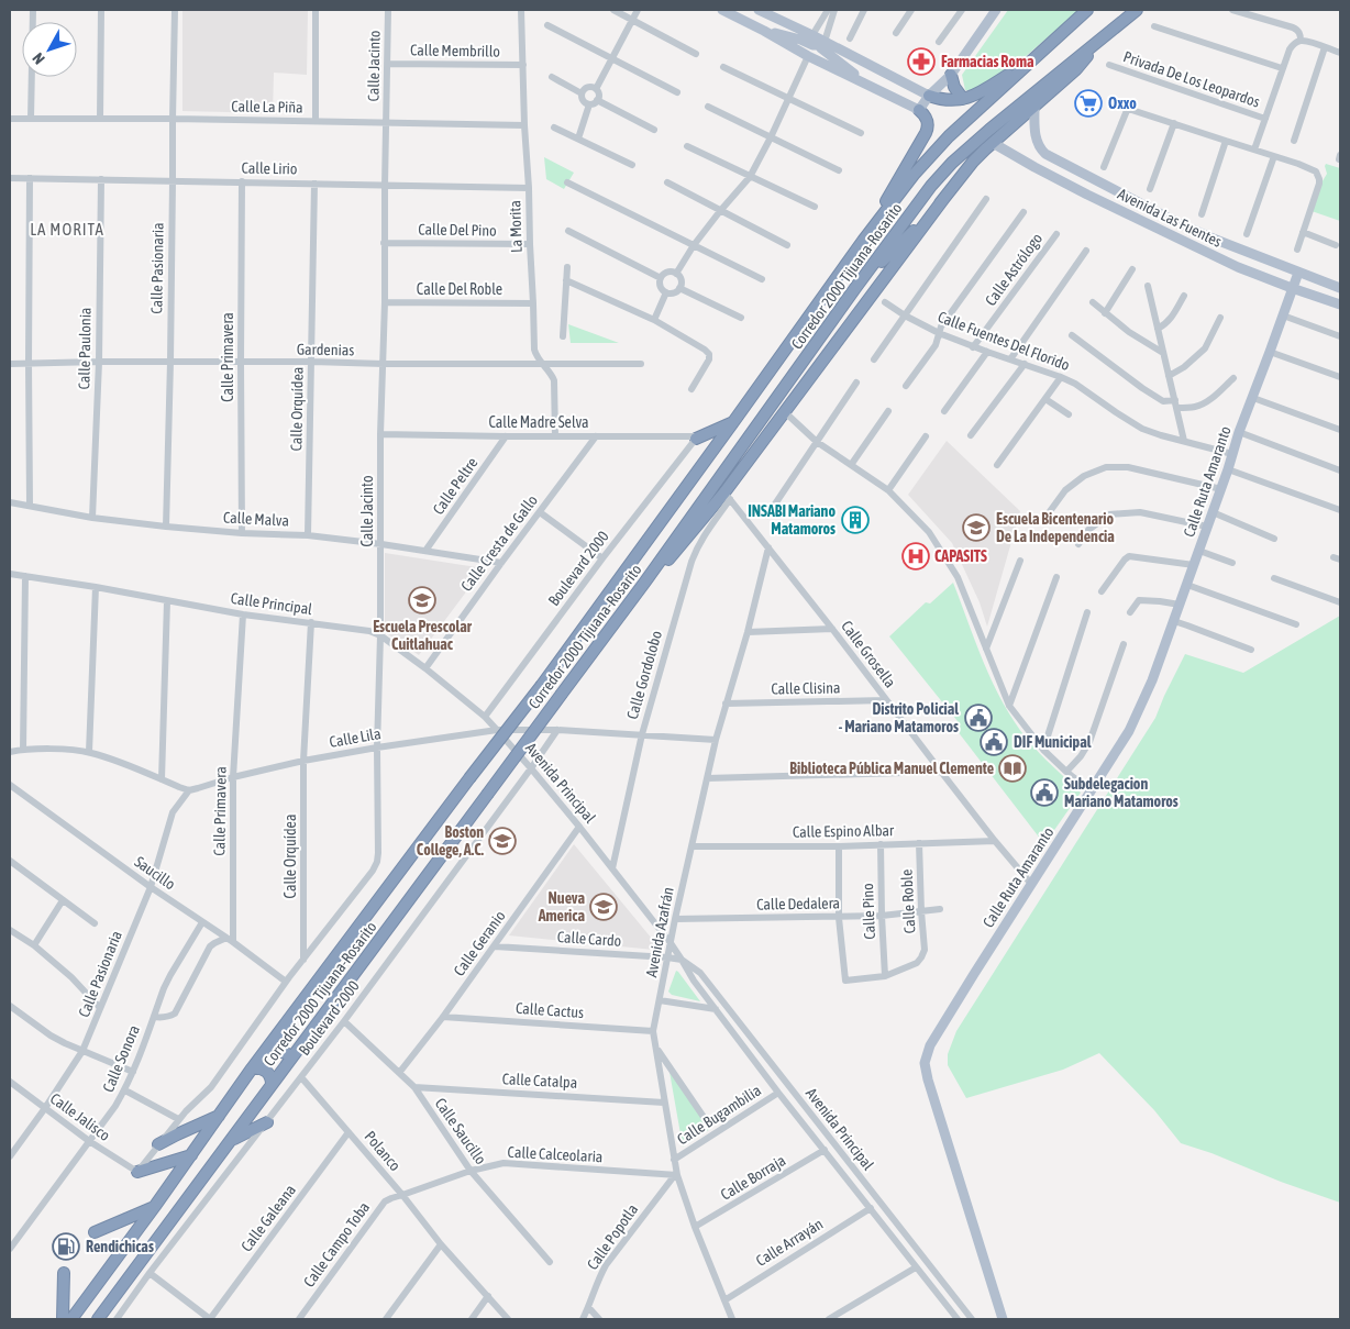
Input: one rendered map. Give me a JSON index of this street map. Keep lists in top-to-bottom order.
{
  "streets": {
    "highway": ["Corredor 2000 Tijuana-Rosarito"],
    "main road": ["Avenida Las Fuentes", "Calle Ruta Amaranto"],
    "street": [
      "Calle Membrillo",
      "Calle Jacinto",
      "Privada De Los Leopardos",
      "Calle La Piña",
      "Calle Lirio",
      "La Morita",
      "Calle Del Pino",
      "Calle Pasionaria",
      "Calle Astrólogo",
      "Calle Del Roble",
      "Calle Fuentes Del Florido",
      "Calle Paulonia",
      "Gardenias",
      "Calle Primavera",
      "Calle Orquídea",
      "Calle Madre Selva",
      "Calle Peltre",
      "Calle Malva",
      "Calle Cresta de Gallo",
      "Boulevard 2000",
      "Calle Principal",
      "Calle Grosella",
      "Calle Gordolobo",
      "Calle Clisina",
      "Calle Lila",
      "Avenida Principal",
      "Calle Espino Albar",
      "Saucillo",
      "Calle Roble",
      "Calle Dedalera",
      "Calle Pino",
      "Avenida Azafrán",
      "Calle Cardo",
      "Calle Geranio",
      "Calle Cactus",
      "Calle Sonora",
      "Calle Catalpa",
      "Calle Bugambilia",
      "Calle Jalisco",
      "Calle Saucillo",
      "Polanco",
      "Calle Calceolaria",
      "Calle Borraja",
      "Calle Galeana",
      "Calle Popotla",
      "Calle Arrayán",
      "Calle Campo Toba"
    ]
  },
  "crossings": [
    ["Calle Membrillo", "Calle Jacinto"],
    ["Calle Membrillo", "La Morita"],
    ["Calle Jacinto", "Calle La Piña"],
    ["Calle Jacinto", "Calle Lirio"],
    ["Calle Jacinto", "Calle Del Pino"],
    ["Calle Jacinto", "Calle Del Roble"],
    ["Calle Jacinto", "Gardenias"],
    ["Calle Jacinto", "Calle Orquídea"],
    ["Calle Jacinto", "Calle Madre Selva"],
    ["Calle Jacinto", "Calle Malva"],
    ["Calle Jacinto", "Calle Principal"],
    ["Calle Jacinto", "Calle Lila"],
    ["Calle Jacinto", "Saucillo"],
    ["Calle Jacinto", "Calle Jalisco"],
    ["Calle La Piña", "La Morita"],
    ["Calle La Piña", "Calle Pasionaria"],
    ["Calle Lirio", "La Morita"],
    ["Calle Lirio", "Calle Pasionaria"],
    ["Calle Lirio", "Calle Paulonia"],
    ["Calle Lirio", "Calle Primavera"],
    ["Calle Lirio", "Calle Orquídea"],
    ["Avenida Las Fuentes", "Calle Ruta Amaranto"],
    ["La Morita", "Calle Del Pino"],
    ["La Morita", "Calle Del Roble"],
    ["La Morita", "Gardenias"],
    ["La Morita", "Calle Madre Selva"],
    ["Calle Pasionaria", "Gardenias"],
    ["Calle Pasionaria", "Calle Malva"],
    ["Calle Pasionaria", "Calle Lila"],
    ["Calle Pasionaria", "Saucillo"],
    ["Calle Pasionaria", "Calle Jalisco"],
    ["Calle Astrólogo", "Calle Fuentes Del Florido"],
    ["Calle Fuentes Del Florido", "Calle Ruta Amaranto"],
    ["Calle Paulonia", "Gardenias"],
    ["Calle Paulonia", "Calle Malva"],
    ["Gardenias", "Calle Primavera"],
    ["Gardenias", "Calle Orquídea"],
    ["Calle Primavera", "Calle Malva"],
    ["Calle Primavera", "Calle Principal"],
    ["Calle Primavera", "Calle Lila"],
    ["Calle Primavera", "Saucillo"],
    ["Calle Orquídea", "Calle Malva"],
    ["Calle Orquídea", "Calle Principal"],
    ["Calle Orquídea", "Calle Lila"],
    ["Calle Madre Selva", "Calle Peltre"],
    ["Calle Madre Selva", "Calle Cresta de Gallo"],
    ["Calle Madre Selva", "Boulevard 2000"],
    ["Calle Ruta Amaranto", "Calle Grosella"],
    ["Calle Peltre", "Calle Malva"],
    ["Calle Malva", "Calle Cresta de Gallo"],
    ["Calle Cresta de Gallo", "Calle Principal"],
    ["Boulevard 2000", "Calle Principal"],
    ["Boulevard 2000", "Calle Lila"],
    ["Boulevard 2000", "Avenida Principal"],
    ["Boulevard 2000", "Calle Saucillo"],
    ["Boulevard 2000", "Polanco"],
    ["Calle Principal", "Calle Lila"],
    ["Calle Principal", "Avenida Principal"],
    ["Calle Grosella", "Calle Gordolobo"],
    ["Calle Grosella", "Calle Clisina"],
    ["Calle Grosella", "Calle Espino Albar"],
    ["Calle Grosella", "Avenida Azafrán"],
    ["Calle Gordolobo", "Calle Lila"],
    ["Calle Gordolobo", "Avenida Principal"],
    ["Calle Clisina", "Avenida Azafrán"],
    ["Calle Lila", "Avenida Principal"],
    ["Calle Lila", "Avenida Azafrán"],
    ["Avenida Principal", "Avenida Azafrán"],
    ["Avenida Principal", "Calle Cardo"],
    ["Avenida Principal", "Calle Geranio"],
    ["Avenida Principal", "Calle Bugambilia"],
    ["Avenida Principal", "Calle Borraja"],
    ["Avenida Principal", "Calle Arrayán"],
    ["Calle Espino Albar", "Calle Roble"],
    ["Calle Espino Albar", "Calle Pino"],
    ["Calle Espino Albar", "Avenida Azafrán"],
    ["Saucillo", "Calle Sonora"],
    ["Calle Roble", "Calle Dedalera"],
    ["Calle Roble", "Calle Pino"],
    ["Calle Dedalera", "Calle Pino"],
    ["Calle Dedalera", "Avenida Azafrán"],
    ["Avenida Azafrán", "Calle Cardo"],
    ["Avenida Azafrán", "Calle Cactus"],
    ["Avenida Azafrán", "Calle Catalpa"],
    ["Avenida Azafrán", "Calle Bugambilia"],
    ["Avenida Azafrán", "Calle Calceolaria"],
    ["Avenida Azafrán", "Calle Borraja"],
    ["Avenida Azafrán", "Calle Popotla"],
    ["Avenida Azafrán", "Calle Arrayán"],
    ["Calle Cardo", "Calle Geranio"],
    ["Calle Geranio", "Calle Cactus"],
    ["Calle Geranio", "Calle Saucillo"],
    ["Calle Sonora", "Calle Jalisco"],
    ["Calle Catalpa", "Calle Saucillo"],
    ["Calle Saucillo", "Calle Calceolaria"],
    ["Polanco", "Calle Calceolaria"],
    ["Polanco", "Calle Galeana"],
    ["Polanco", "Calle Campo Toba"],
    ["Calle Calceolaria", "Calle Popotla"],
    ["Calle Calceolaria", "Calle Campo Toba"]
  ],
  "districts": ["LA MORITA"],
  "places": {
    "pharmacy": ["Farmacias Roma"],
    "supermarket": ["Oxxo"],
    "building": ["INSABI Mariano Matamoros"],
    "school or university": [
      "Escuela Bicentenario De La Independencia",
      "Escuela Prescolar Cuitlahuac",
      "Boston College, A.C.",
      "Nueva America"
    ],
    "hospital": ["CAPASITS"],
    "public building": ["Distrito Policial - Mariano Matamoros", "DIF Municipal", "Subdelegacion Mariano Matamoros"],
    "library": ["Biblioteca Pública Manuel Clemente"],
    "fuel station": ["Rendichicas"]
  },
  "north": "bottom left"
}
